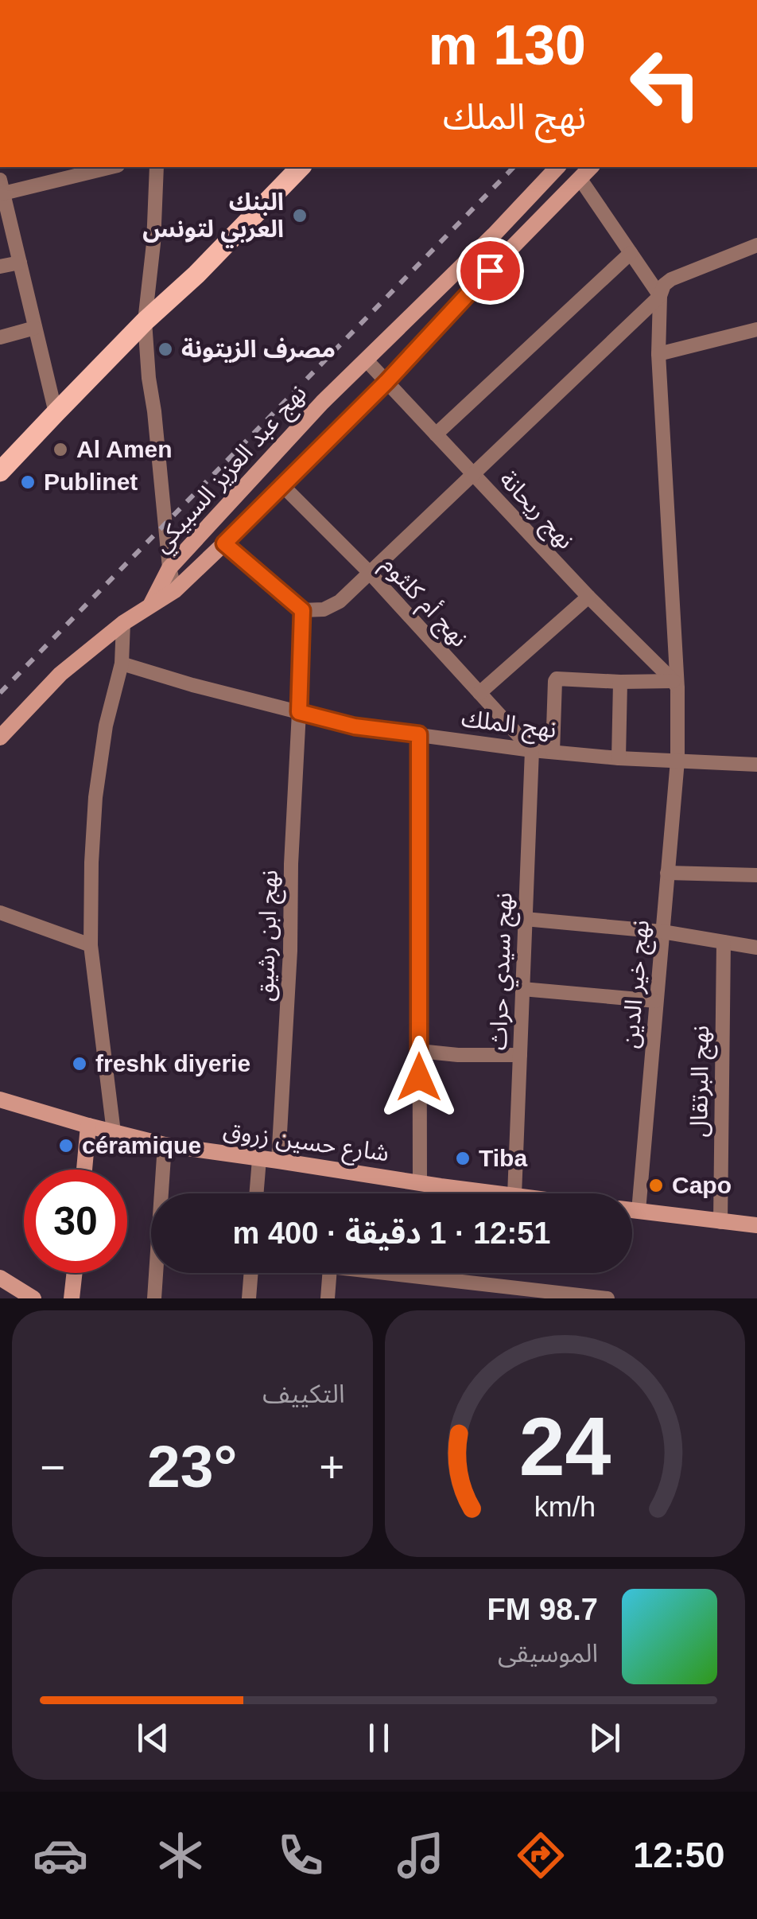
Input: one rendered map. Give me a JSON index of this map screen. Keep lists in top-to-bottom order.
{
  "streets": {
    "street": [
      "نهج عبد العزيز السبيكي",
      "نهج ريحانة",
      "نهج أم كلثوم",
      "نهج الملك",
      "نهج ابن رشيق",
      "نهج سيدي حراث",
      "نهج خير الدين",
      "نهج البرتقال",
      "شارع حسين زروق"
    ]
  },
  "crossings": [
    ["نهج عبد العزيز السبيكي", "نهج ريحانة"],
    ["نهج عبد العزيز السبيكي", "نهج أم كلثوم"],
    ["نهج ريحانة", "نهج خير الدين"],
    ["نهج أم كلثوم", "نهج الملك"],
    ["نهج أم كلثوم", "نهج سيدي حراث"],
    ["نهج الملك", "نهج ابن رشيق"],
    ["نهج الملك", "نهج سيدي حراث"],
    ["نهج الملك", "نهج خير الدين"],
    ["نهج ابن رشيق", "شارع حسين زروق"]
  ],
  "places": [
    "البنك العربي لتونس",
    "مصرف الزيتونة",
    "Al Amen",
    "Publinet",
    "freshk diyerie",
    "céramique",
    "Tiba",
    "Capo"
  ],
  "page": {
    "turn": ["130 m", "نهج الملك"],
    "limit": "30",
    "trip": "12:51 · 1 دقيقة · 400 m",
    "tile": "التكييف",
    "heat": ["−", "23°", "+"],
    "song": ["98.7 FM", "الموسيقى"],
    "tabs": "12:50",
    "gauge": ["24", "km/h"]
  }
}
